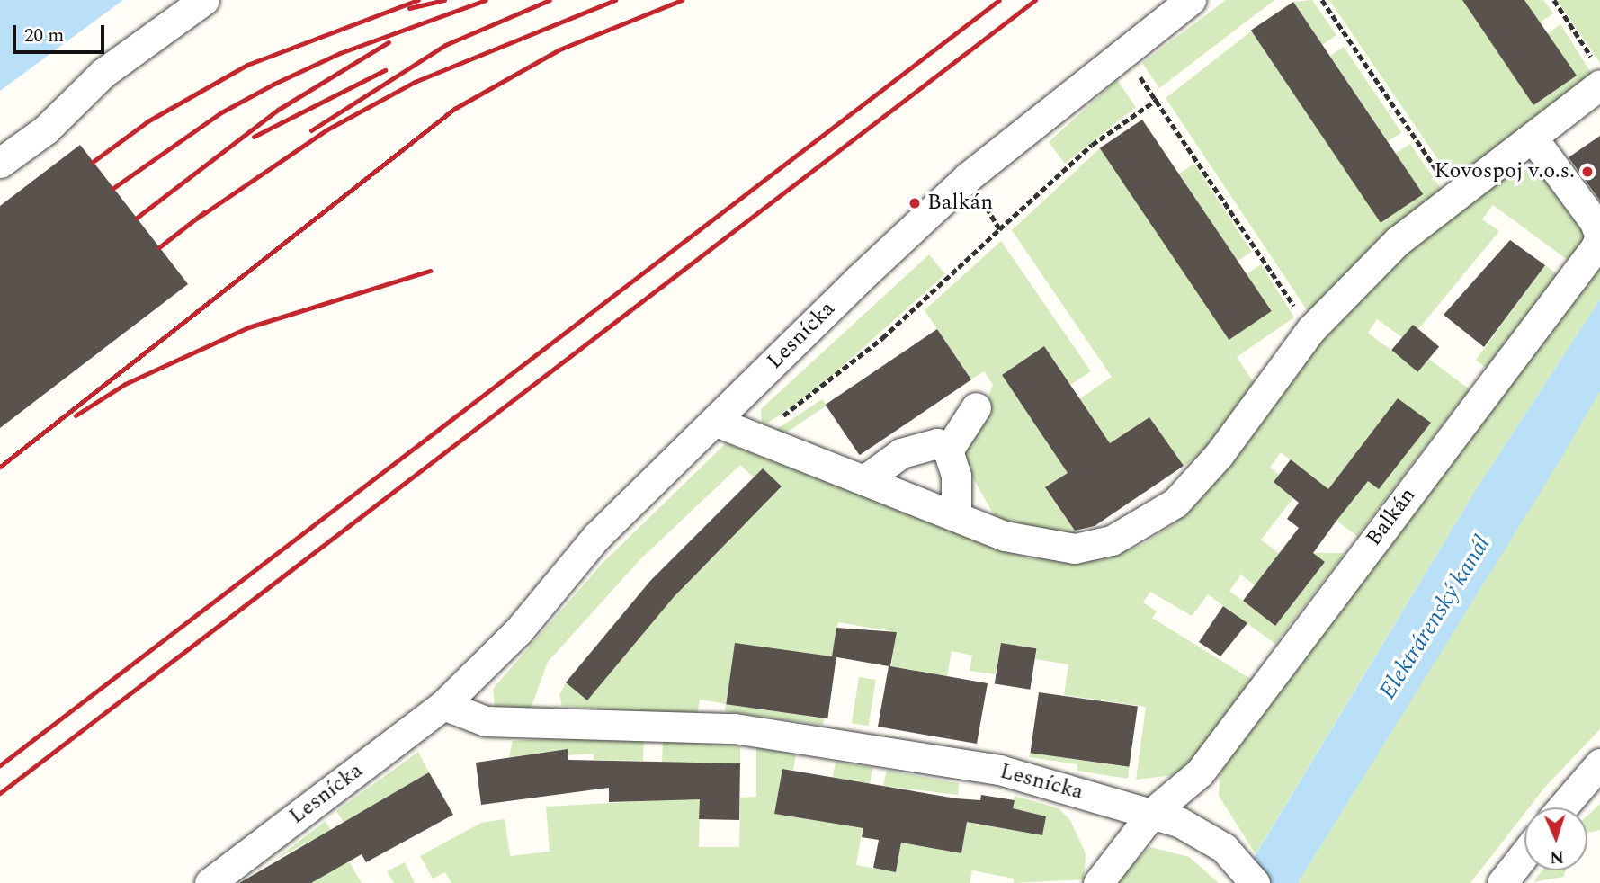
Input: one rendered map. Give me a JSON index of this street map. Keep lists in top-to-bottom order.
{
  "streets": {
    "street": ["Lesnícka", "Balkán"]
  },
  "crossings": [
    ["Lesnícka", "Balkán"]
  ],
  "water": ["Elektrárenský kanál"],
  "places": ["Kovospoj v.o.s.", "Balkán"],
  "scale_bar": "20 m",
  "north": "bottom"
}
